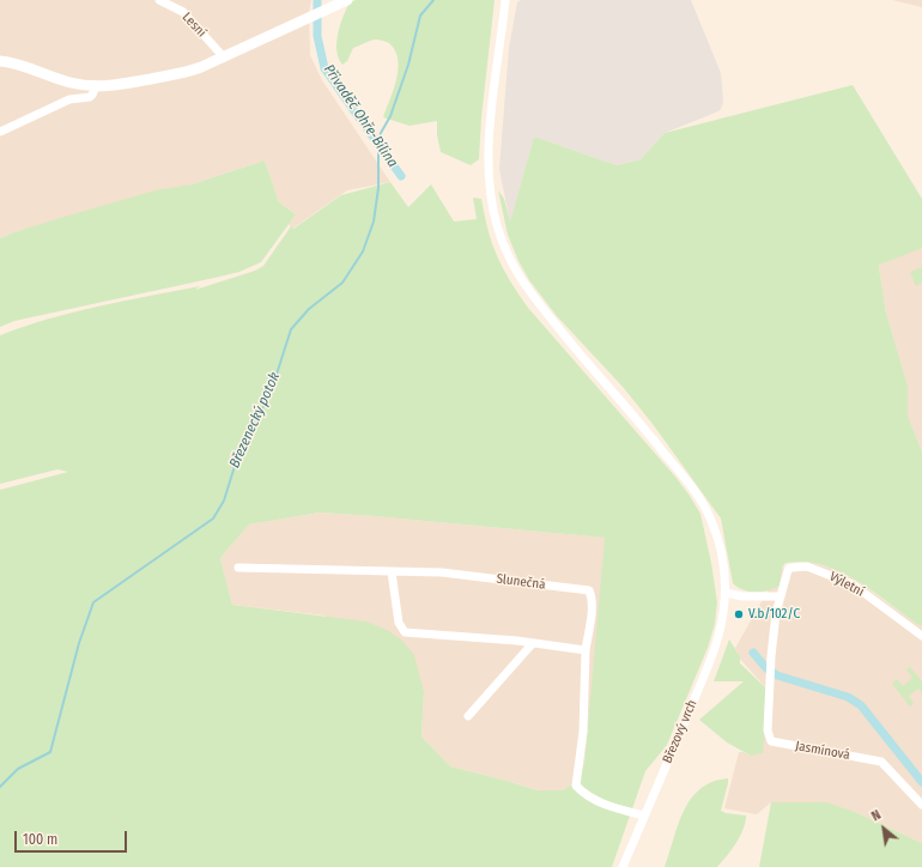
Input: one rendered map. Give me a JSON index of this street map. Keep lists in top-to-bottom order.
{
  "streets": {
    "street": [
      "Lesní",
      "Slunečná",
      "Výletní",
      "Březový vrch",
      "Jasmínová"
    ]
  },
  "crossings": [
    ["Slunečná", "Březový vrch"],
    ["Výletní", "Jasmínová"]
  ],
  "water": ["Přivaděč Ohře-Bílina", "Březenecký potok"],
  "places": ["V.b/102/C"],
  "scale_bar": "100 m",
  "north": "top left"
}
